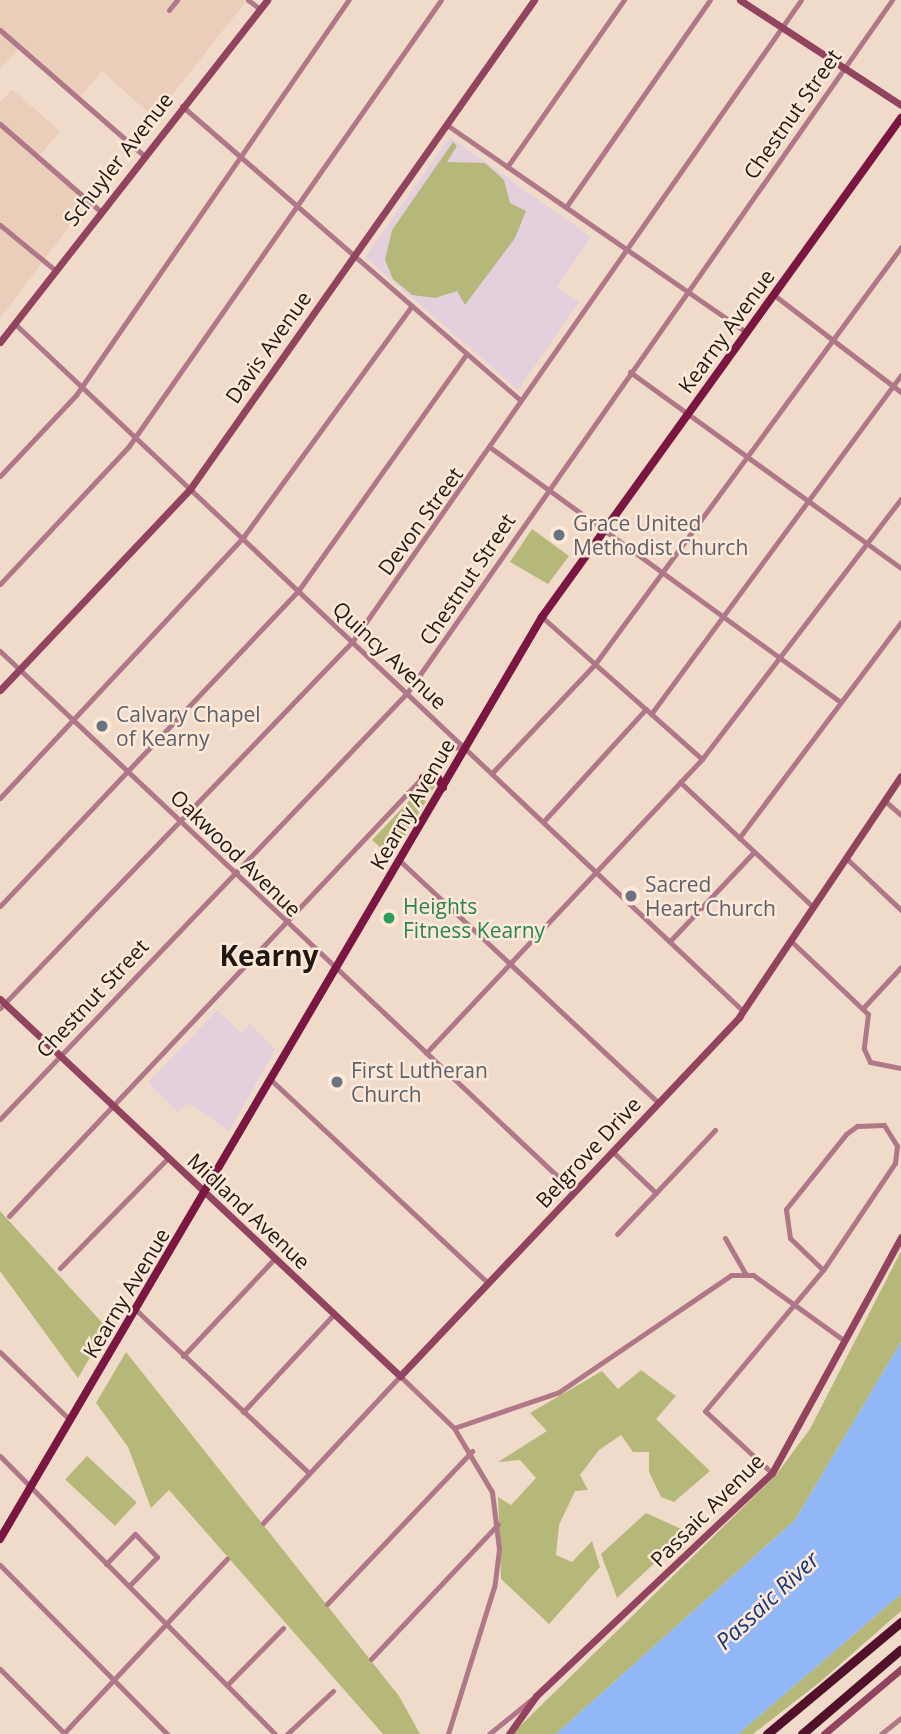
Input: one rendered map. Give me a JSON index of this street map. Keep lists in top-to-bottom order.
{
  "streets": {
    "main road": ["Kearny Avenue"],
    "street": [
      "Chestnut Street",
      "Schuyler Avenue",
      "Davis Avenue",
      "Devon Street",
      "Quincy Avenue",
      "Oakwood Avenue",
      "Belgrove Drive",
      "Midland Avenue",
      "Passaic Avenue"
    ]
  },
  "crossings": [
    ["Chestnut Street", "Quincy Avenue"],
    ["Chestnut Street", "Oakwood Avenue"],
    ["Chestnut Street", "Midland Avenue"],
    ["Schuyler Avenue", "Quincy Avenue"],
    ["Kearny Avenue", "Quincy Avenue"],
    ["Kearny Avenue", "Oakwood Avenue"],
    ["Kearny Avenue", "Midland Avenue"],
    ["Davis Avenue", "Quincy Avenue"],
    ["Davis Avenue", "Oakwood Avenue"],
    ["Devon Street", "Quincy Avenue"],
    ["Devon Street", "Oakwood Avenue"],
    ["Devon Street", "Midland Avenue"],
    ["Quincy Avenue", "Belgrove Drive"],
    ["Oakwood Avenue", "Belgrove Drive"],
    ["Belgrove Drive", "Midland Avenue"]
  ],
  "districts": ["Kearny"],
  "water": ["Passaic River"],
  "places": [
    "Grace United Methodist Church",
    "Calvary Chapel of Kearny",
    "Sacred Heart Church",
    "Heights Fitness Kearny",
    "First Lutheran Church"
  ]
}
